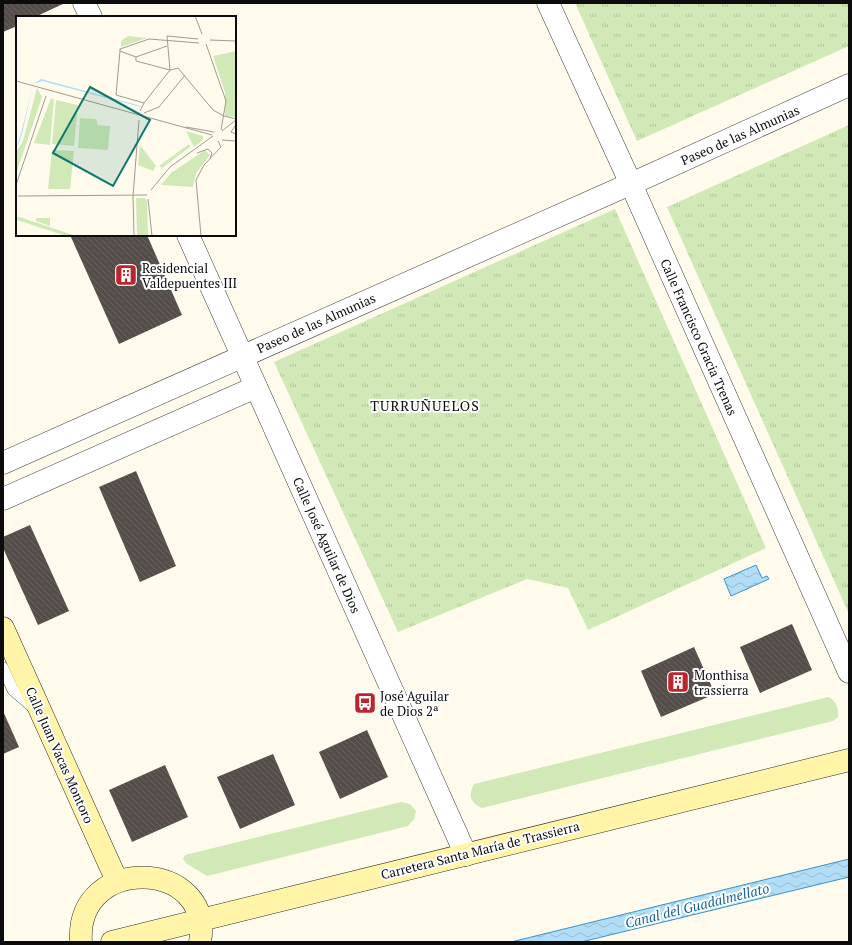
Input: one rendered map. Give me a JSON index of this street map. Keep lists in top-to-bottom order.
{
  "streets": {
    "street": [
      "Paseo de las Almunias",
      "Calle Francisco Gracia Trenas",
      "Calle José Aguilar de Dios",
      "Calle Juan Vacas Montoro",
      "Carretera Santa María de Trassierra"
    ]
  },
  "crossings": [
    ["Paseo de las Almunias", "Calle Francisco Gracia Trenas"],
    ["Paseo de las Almunias", "Calle José Aguilar de Dios"],
    ["Calle José Aguilar de Dios", "Carretera Santa María de Trassierra"]
  ],
  "districts": ["TURRUÑUELOS"],
  "water": ["Canal del Guadalmellato"],
  "places": {
    "building": ["Residencial Valdepuentes III", "Monthisa trassierra"],
    "bus stop": ["José Aguilar de Dios 2ª"]
  }
}
